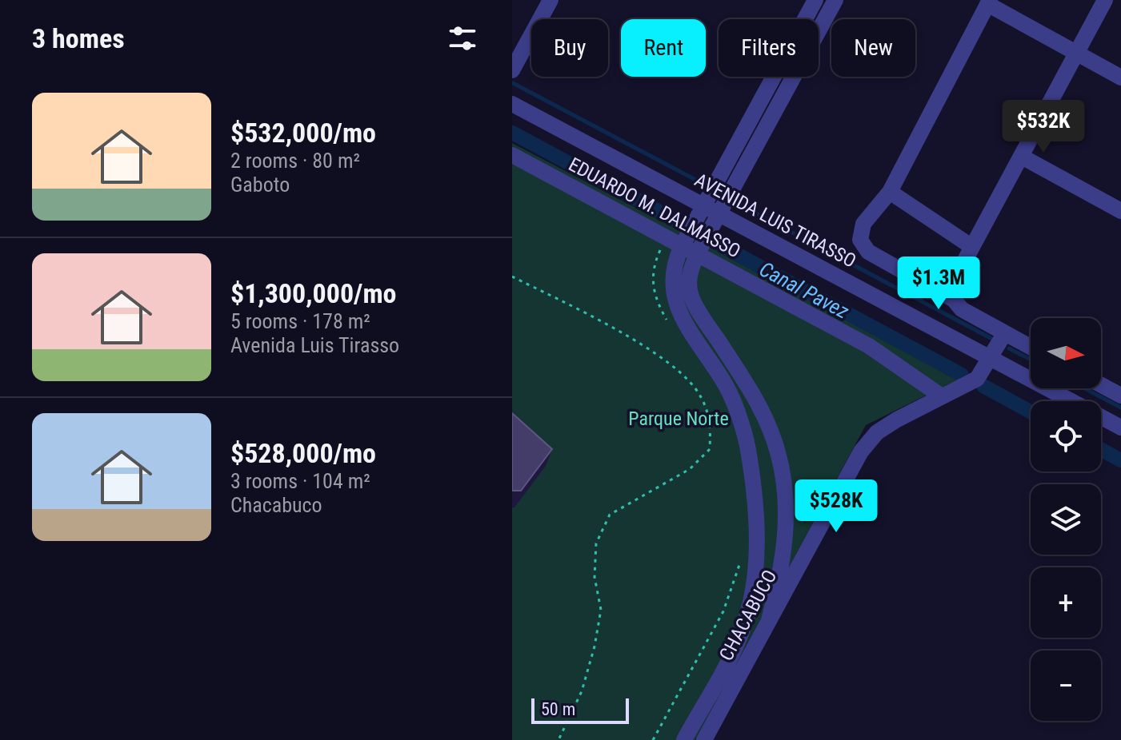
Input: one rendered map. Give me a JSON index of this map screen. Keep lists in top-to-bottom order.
{
  "streets": {
    "street": ["EDUARDO M. DALMASSO", "AVENIDA LUIS TIRASSO", "CHACABUCO"]
  },
  "crossings": [
    ["EDUARDO M. DALMASSO", "CHACABUCO"],
    ["AVENIDA LUIS TIRASSO", "CHACABUCO"]
  ],
  "water": ["Canal Pavez"],
  "parks": ["Parque Norte"],
  "scale_bar": "50 m",
  "north": "right",
  "page": {
    "heading": "3 homes",
    "chip": [
      "Buy",
      "Rent",
      "Filters",
      "New"
    ],
    "list": [
      {
        "name": "$532,000/mo",
        "note": "2 rooms · 80 m² · Gaboto"
      },
      {
        "name": "$1,300,000/mo",
        "note": "5 rooms · 178 m² · Avenida Luis Tirasso"
      },
      {
        "name": "$528,000/mo",
        "note": "3 rooms · 104 m² · Chacabuco"
      }
    ],
    "price": ["$532K", "$1.3M", "$528K"],
    "map_buttons": ["+", "−"],
    "scale": "50 m"
  }
}
